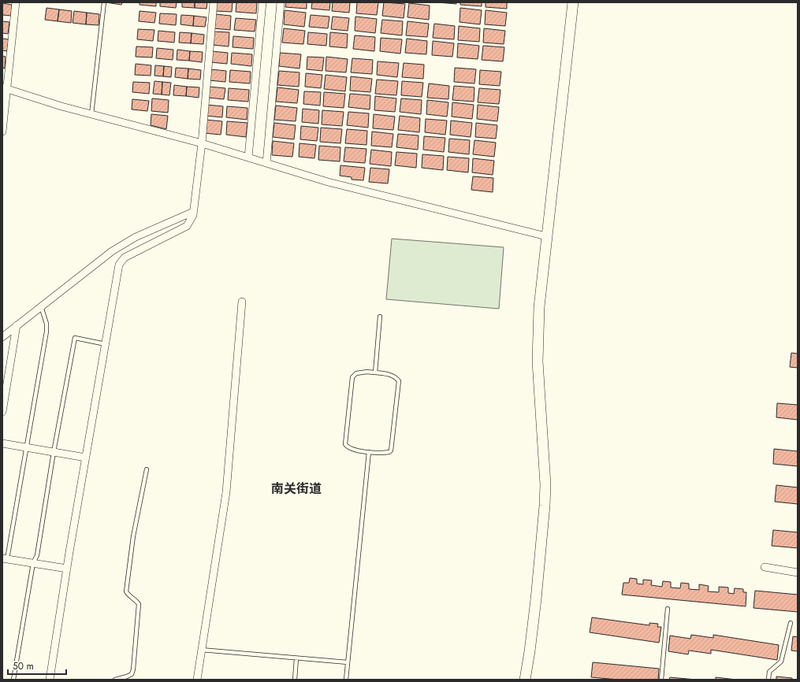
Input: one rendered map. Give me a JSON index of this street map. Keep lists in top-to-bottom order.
{
  "districts": ["南关街道"],
  "scale_bar": "50 m"
}
